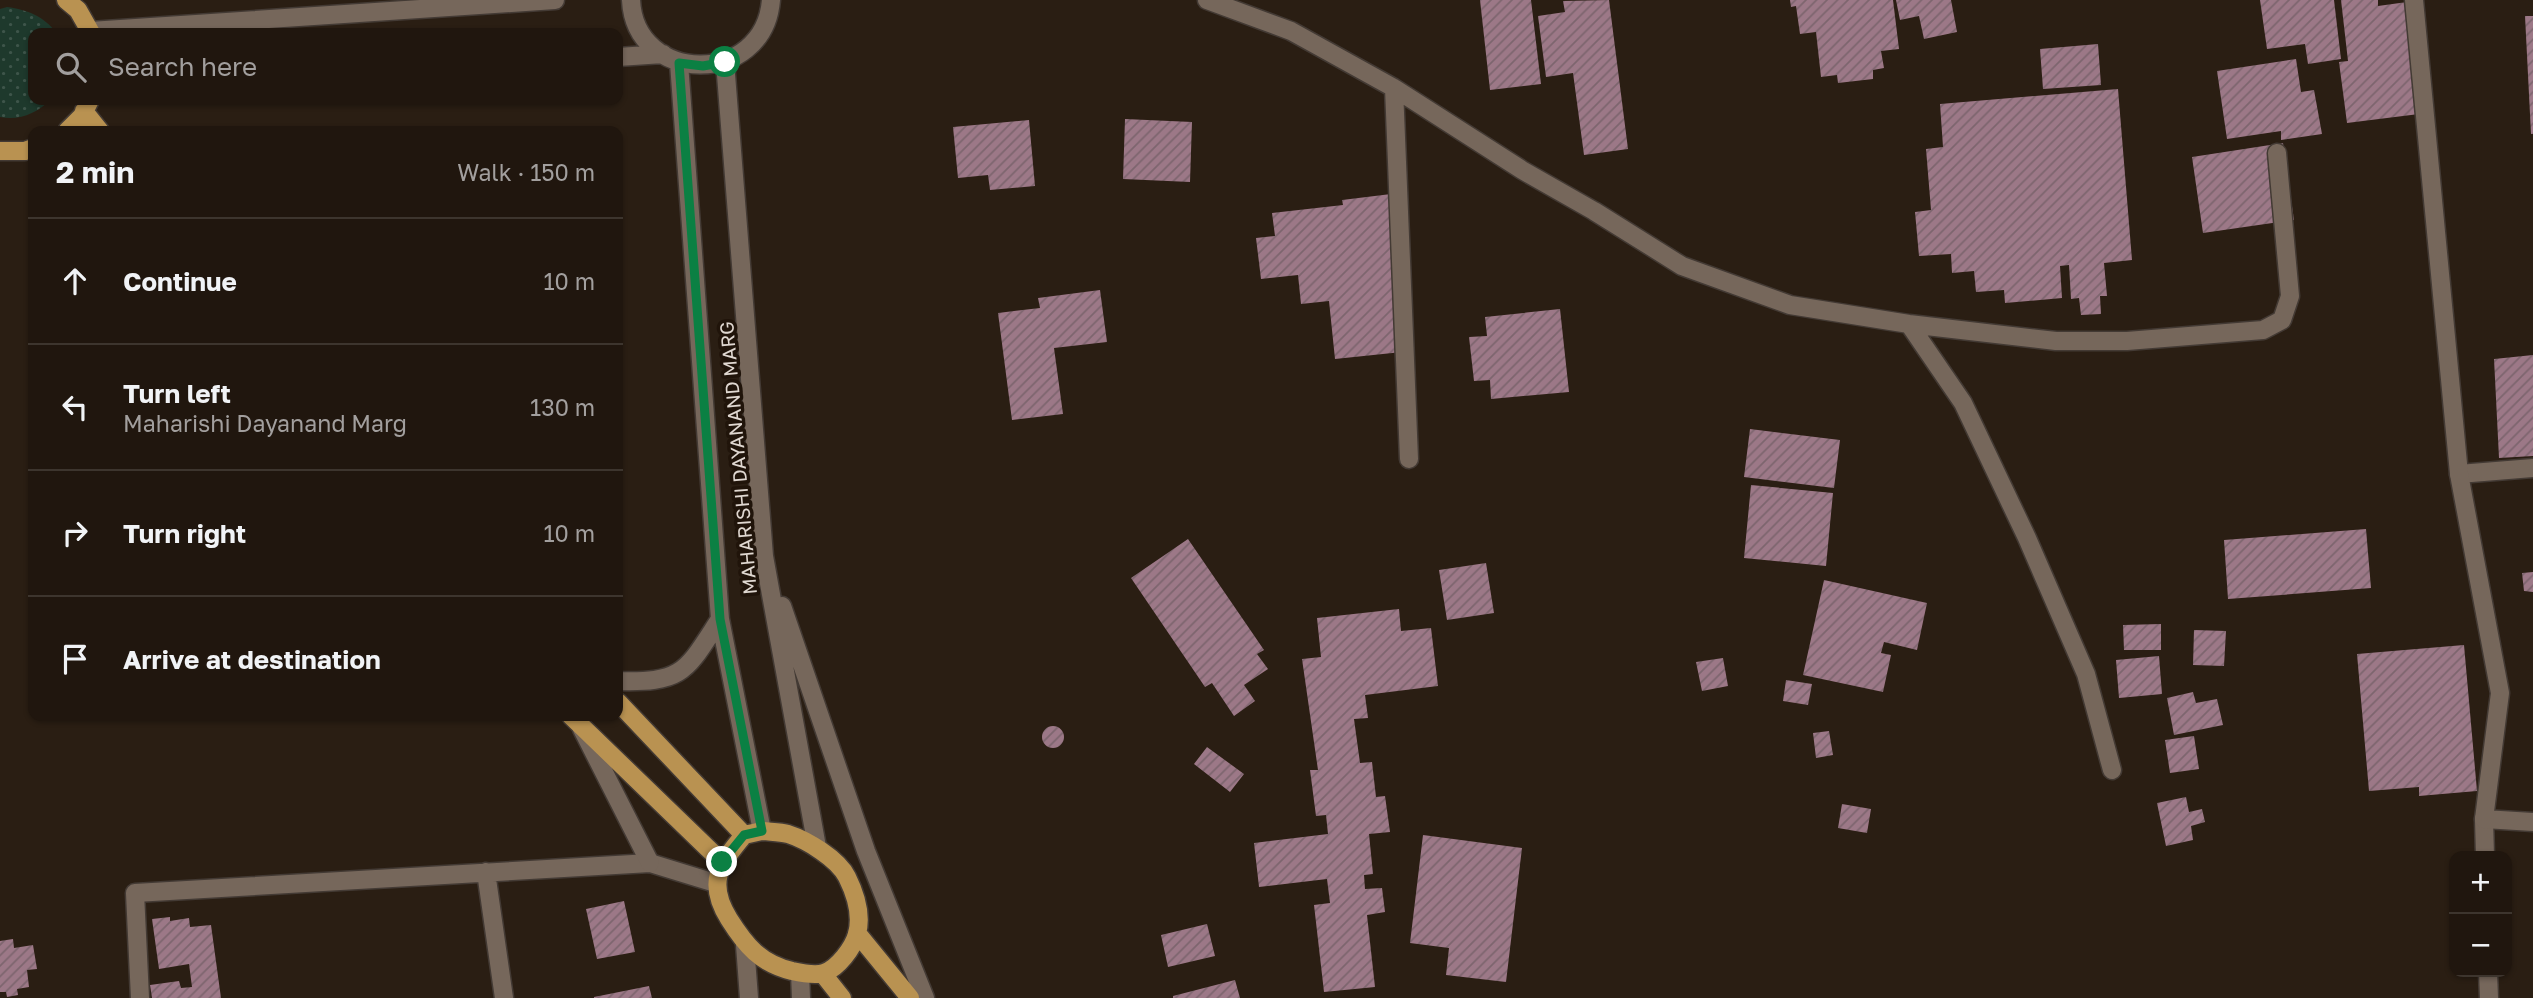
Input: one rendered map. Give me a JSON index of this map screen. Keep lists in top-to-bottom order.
{
  "streets": {
    "street": ["MAHARISHI DAYANAND MARG"]
  },
  "page": {
    "search": "Search here",
    "heading": ["2 min", "Walk · 150 m"],
    "list": [
      ["Continue", "10 m"],
      ["Turn left", "Maharishi Dayanand Marg", "130 m"],
      ["Turn right", "10 m"],
      "Arrive at destination"
    ],
    "map_buttons": ["+", "−"]
  }
}
